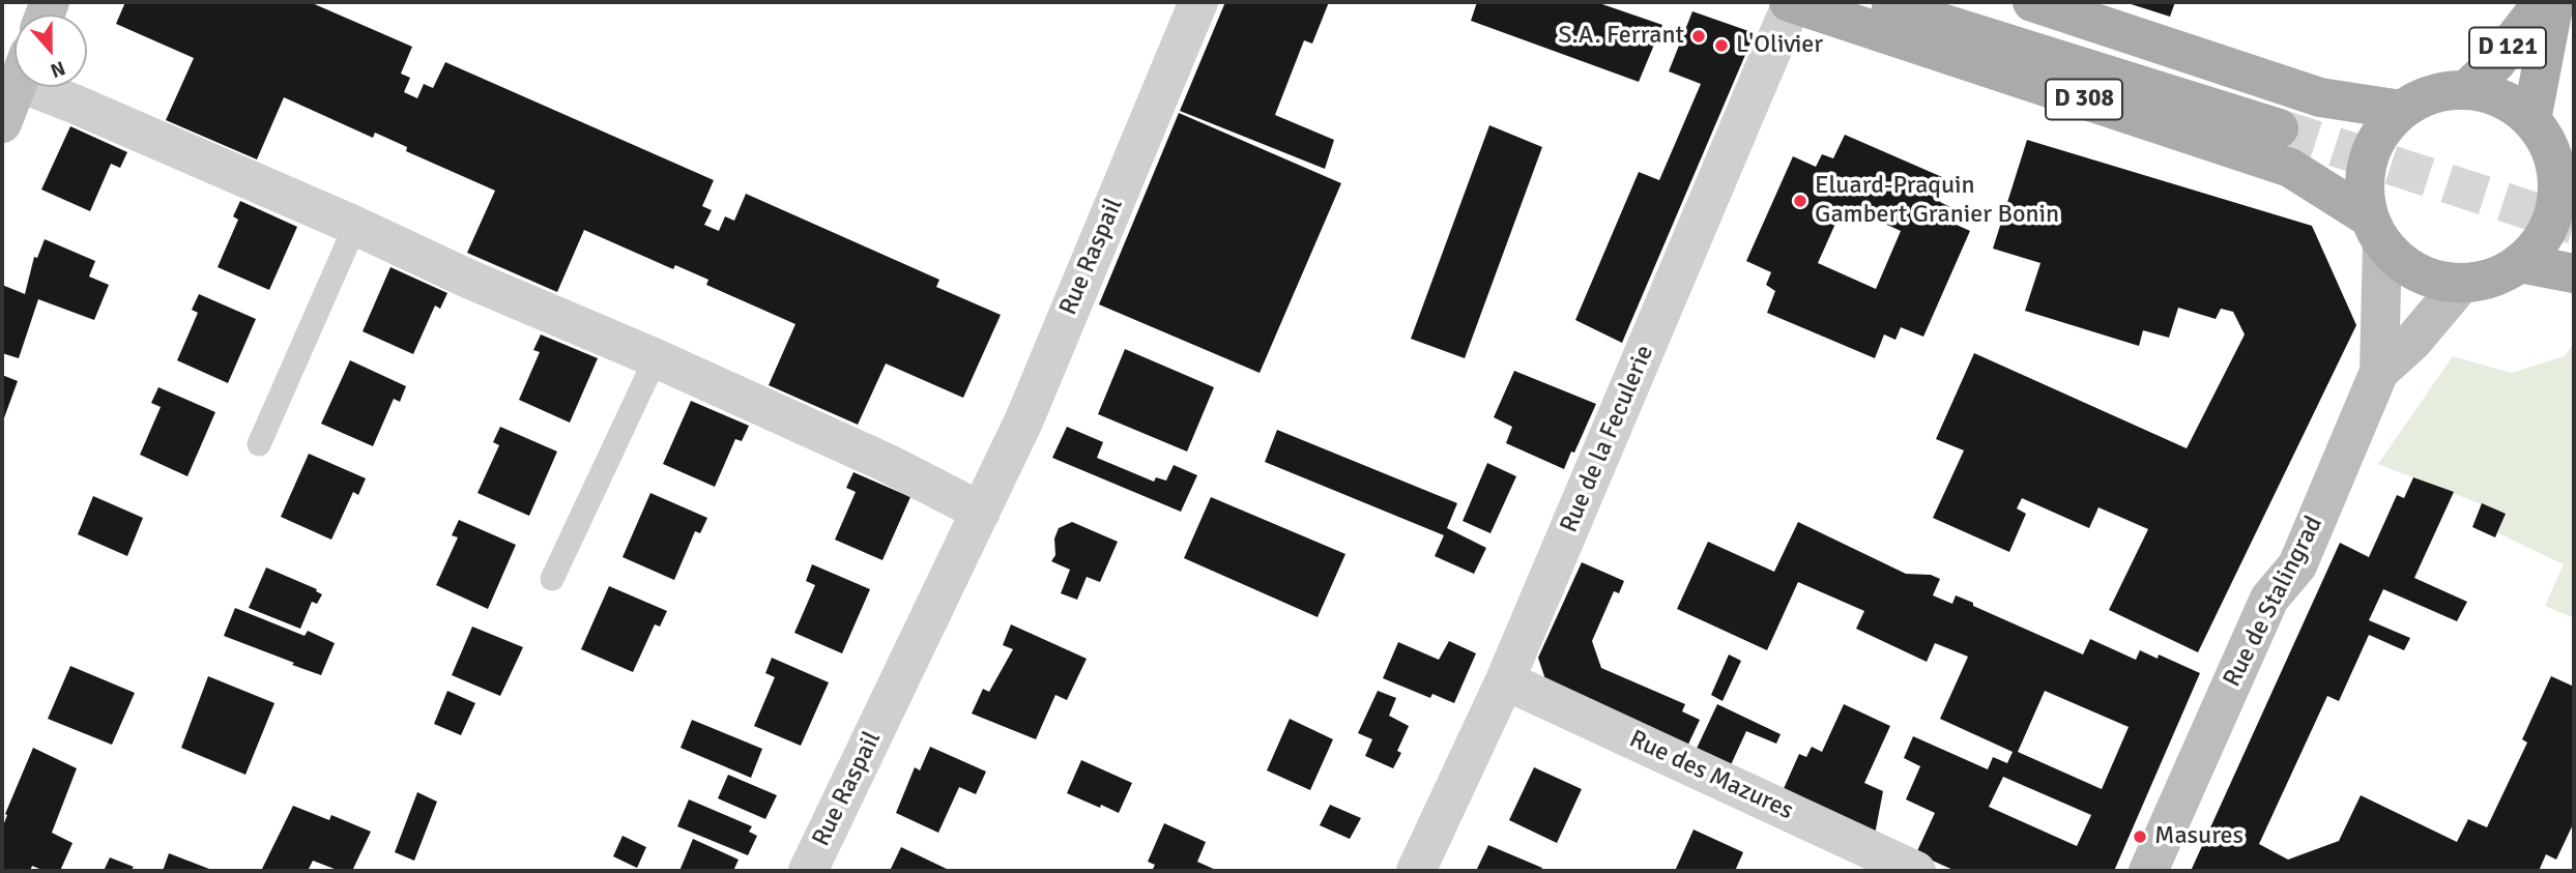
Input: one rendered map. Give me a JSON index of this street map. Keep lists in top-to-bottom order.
{
  "streets": {
    "main road": ["D 121", "D 308", "Rue de Stalingrad"],
    "street": ["Rue Raspail", "Rue de la Feculerie", "Rue des Mazures"]
  },
  "crossings": [
    ["D 121", "D 308"],
    ["D 121", "Rue de Stalingrad"],
    ["D 308", "Rue de la Feculerie"],
    ["D 308", "Rue de Stalingrad"],
    ["Rue de la Feculerie", "Rue des Mazures"]
  ],
  "places": [
    "S.A. Ferrant",
    "L'Olivier",
    "Eluard-Praquin Gambert Granier Bonin",
    "Masures"
  ],
  "north": "bottom"
}
